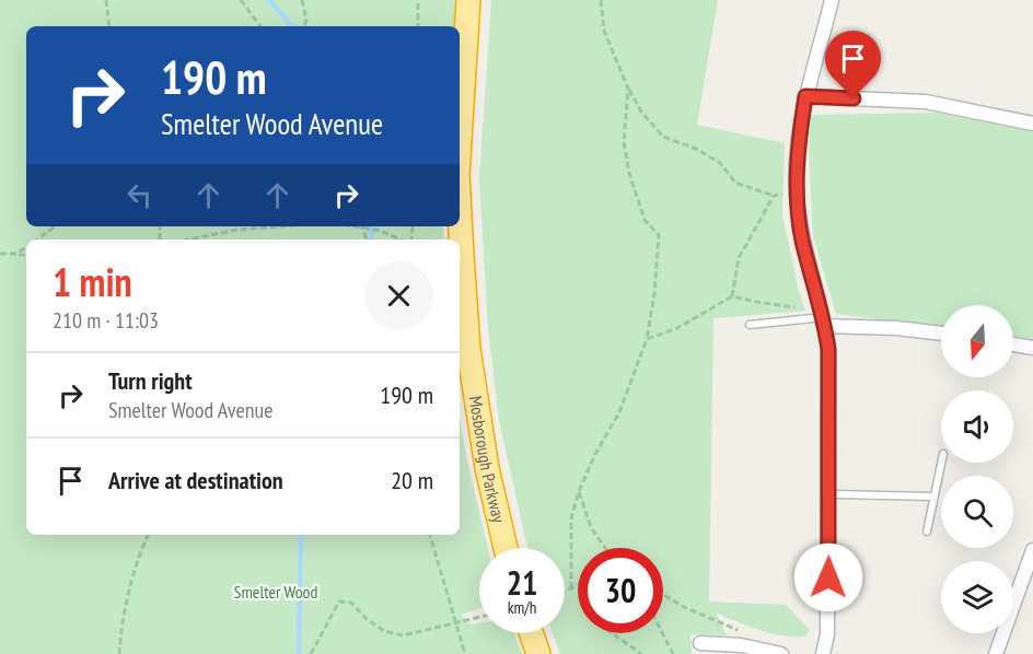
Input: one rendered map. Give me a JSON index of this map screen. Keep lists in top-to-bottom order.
{
  "streets": {
    "highway": ["Mosborough Parkway"]
  },
  "parks": ["Smelter Wood"],
  "north": "bottom",
  "page": {
    "turn": ["190 m", "Smelter Wood Avenue"],
    "heading": ["1 min", "210 m · 11:03"],
    "list": [
      {
        "name": "Turn right",
        "note": "Smelter Wood Avenue",
        "value": "190 m"
      },
      {
        "name": "Arrive at destination",
        "value": "20 m"
      }
    ],
    "speed": "21 km/h",
    "limit": "30"
  }
}
